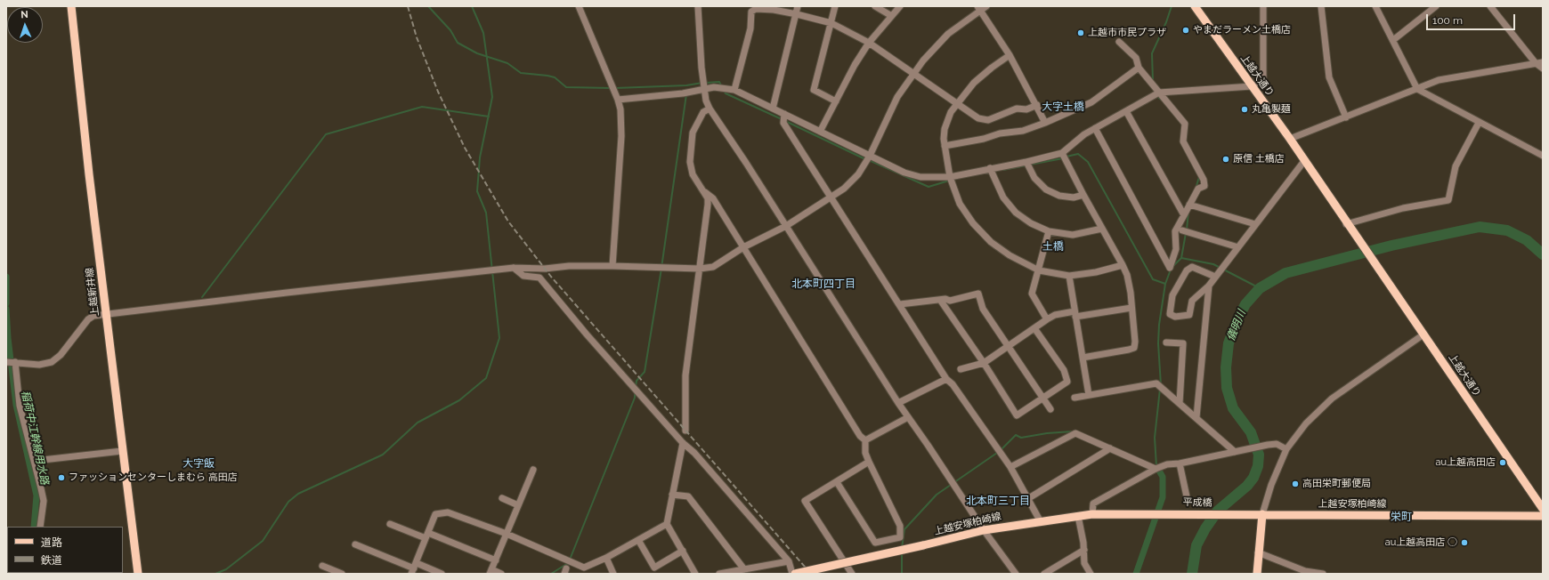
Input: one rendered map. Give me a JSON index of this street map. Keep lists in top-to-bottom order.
{
  "streets": {
    "main road": [
      "上越大通り",
      "上越新井線",
      "平成橋",
      "上越安塚柏崎線"
    ]
  },
  "crossings": [
    ["平成橋", "上越安塚柏崎線"]
  ],
  "districts": [
    "大字土橋",
    "土橋",
    "北本町四丁目",
    "大字飯",
    "北本町三丁目",
    "栄町"
  ],
  "water": ["儀明川", "稲荷中江幹線用水路"],
  "places": [
    "やまだラーメン土橋店",
    "上越市市民プラザ",
    "丸亀製麺",
    "原信 土橋店",
    "au上越高田店",
    "ファッションセンターしまむら 高田店",
    "高田栄町郵便局",
    "au上越高田店 ○"
  ],
  "legend": ["道路", "鉄道"],
  "scale_bar": "100 m",
  "north": "top"
}
